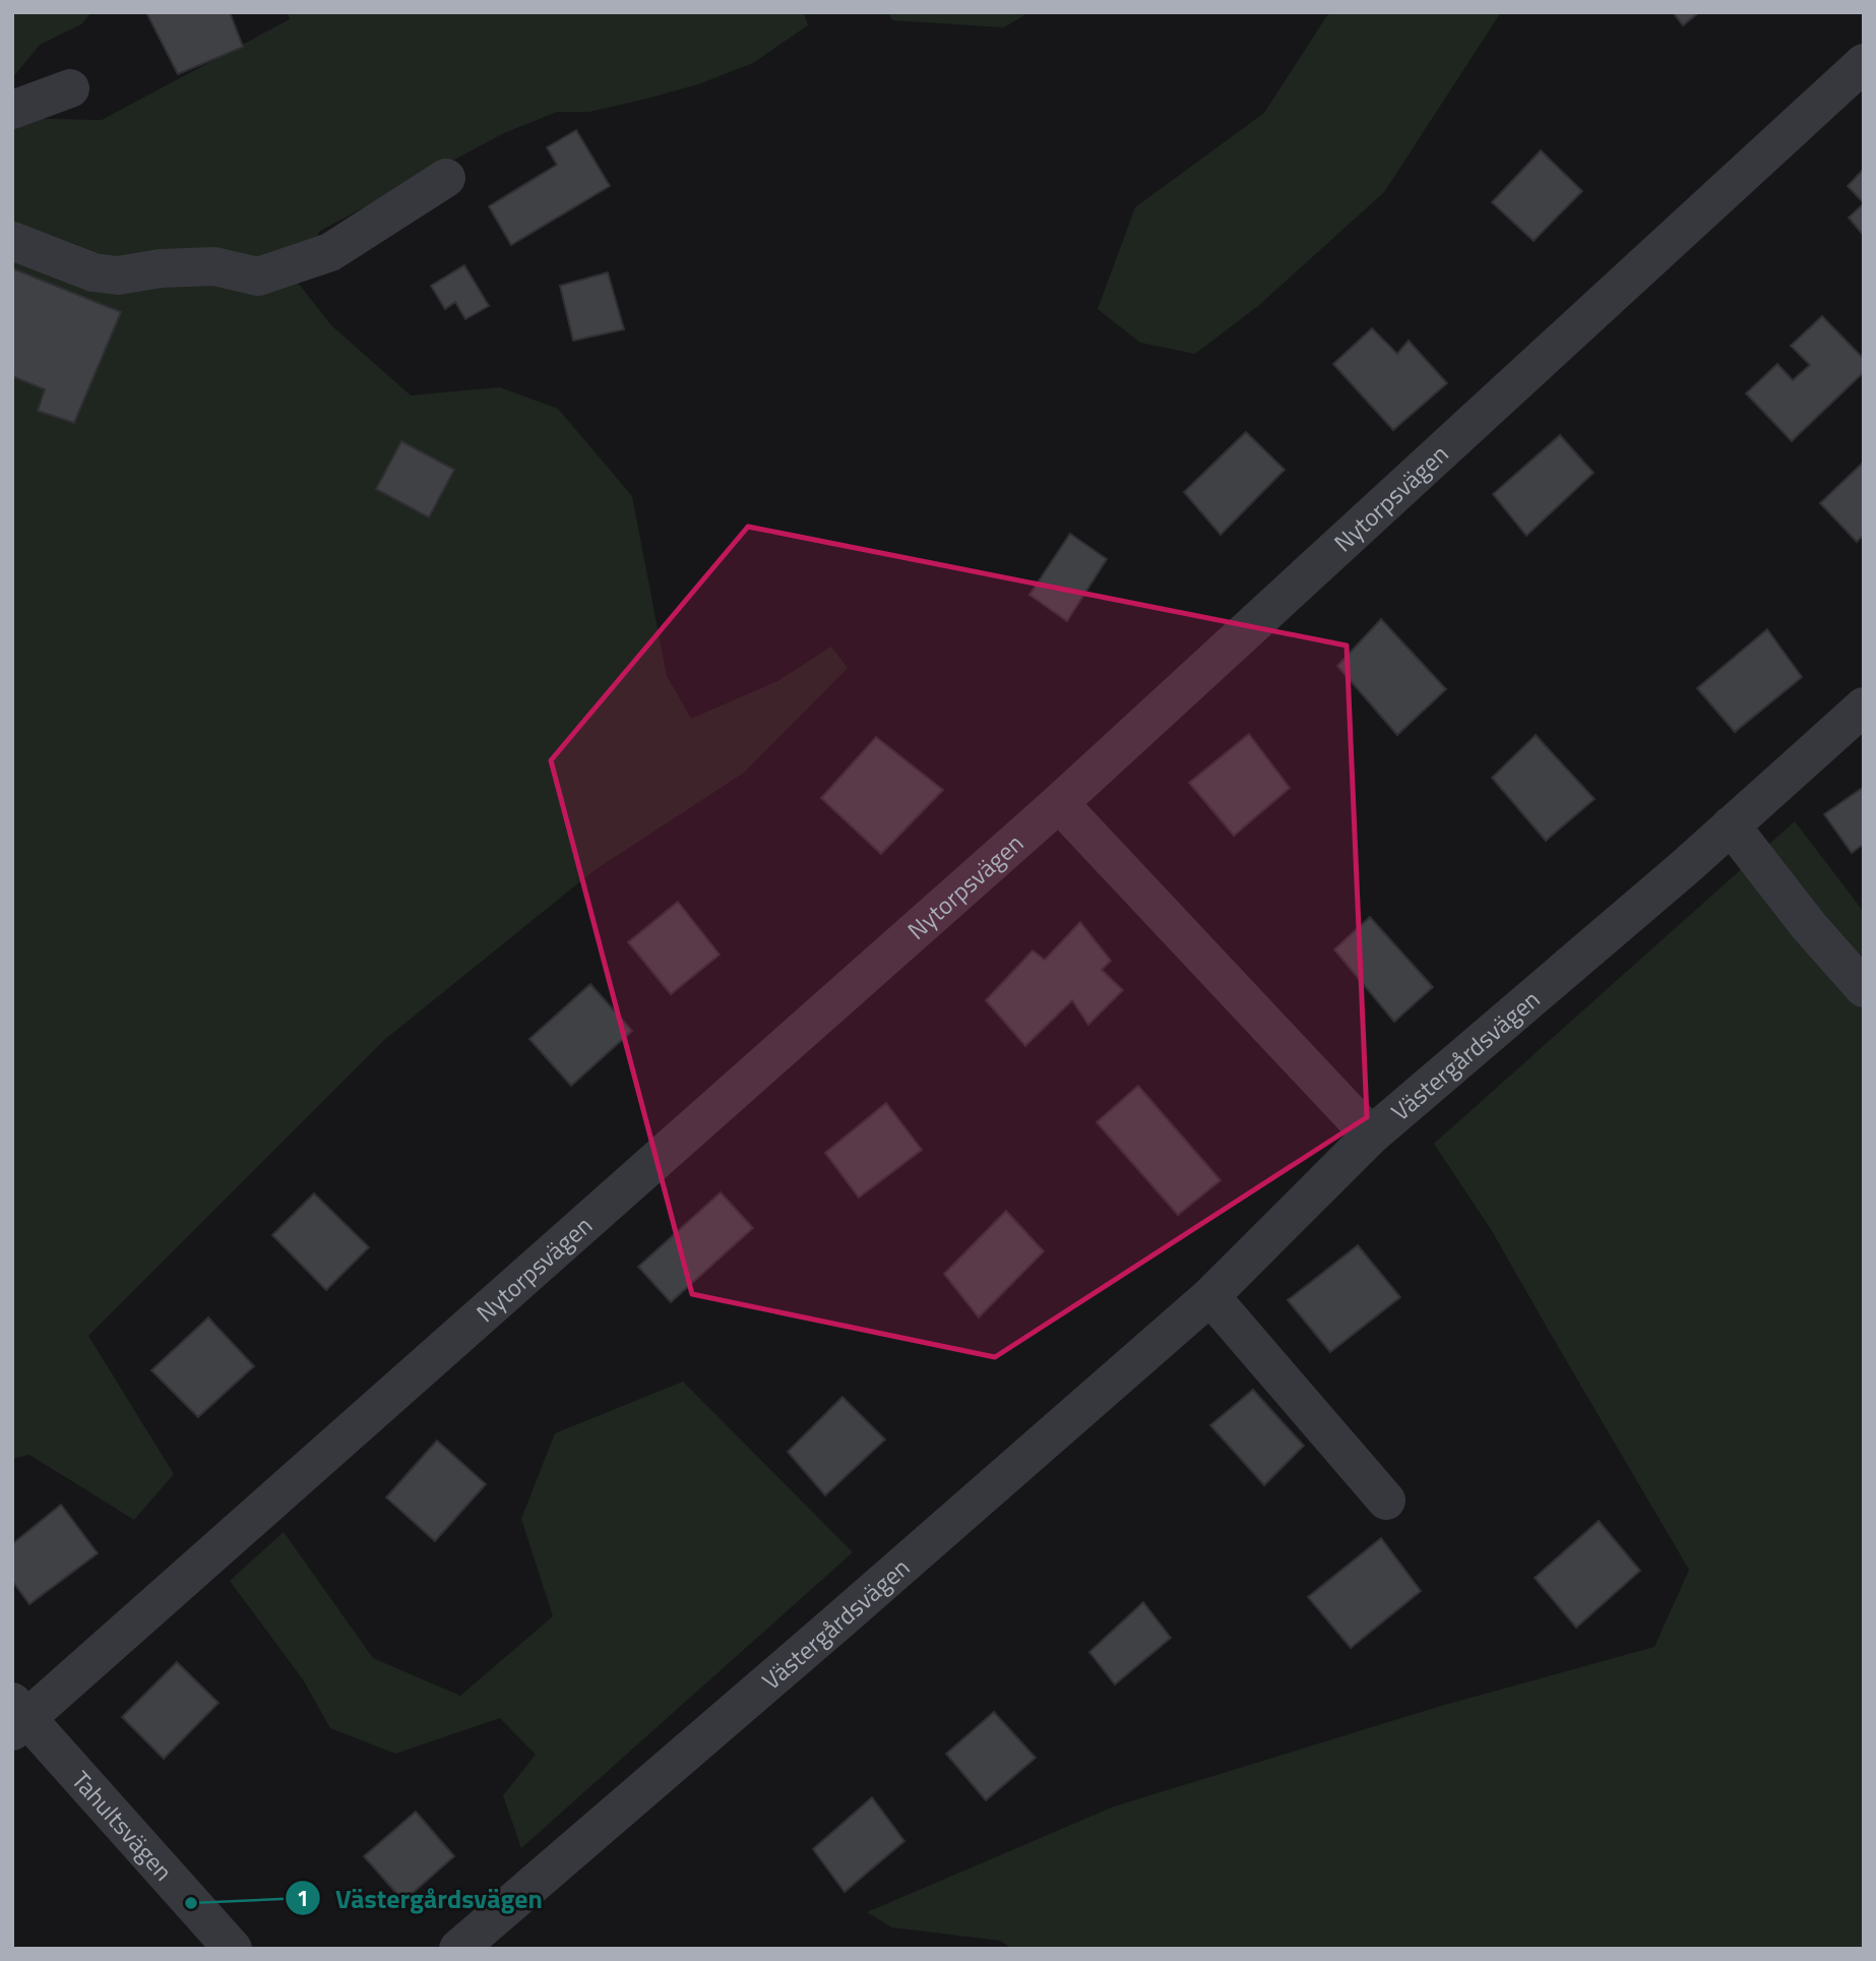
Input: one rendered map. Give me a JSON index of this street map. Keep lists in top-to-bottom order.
{
  "streets": {
    "street": ["Nytorpsvägen", "Västergårdsvägen", "Tahultsvägen"]
  },
  "crossings": [
    ["Nytorpsvägen", "Tahultsvägen"]
  ],
  "places": ["Västergårdsvägen"]
}
